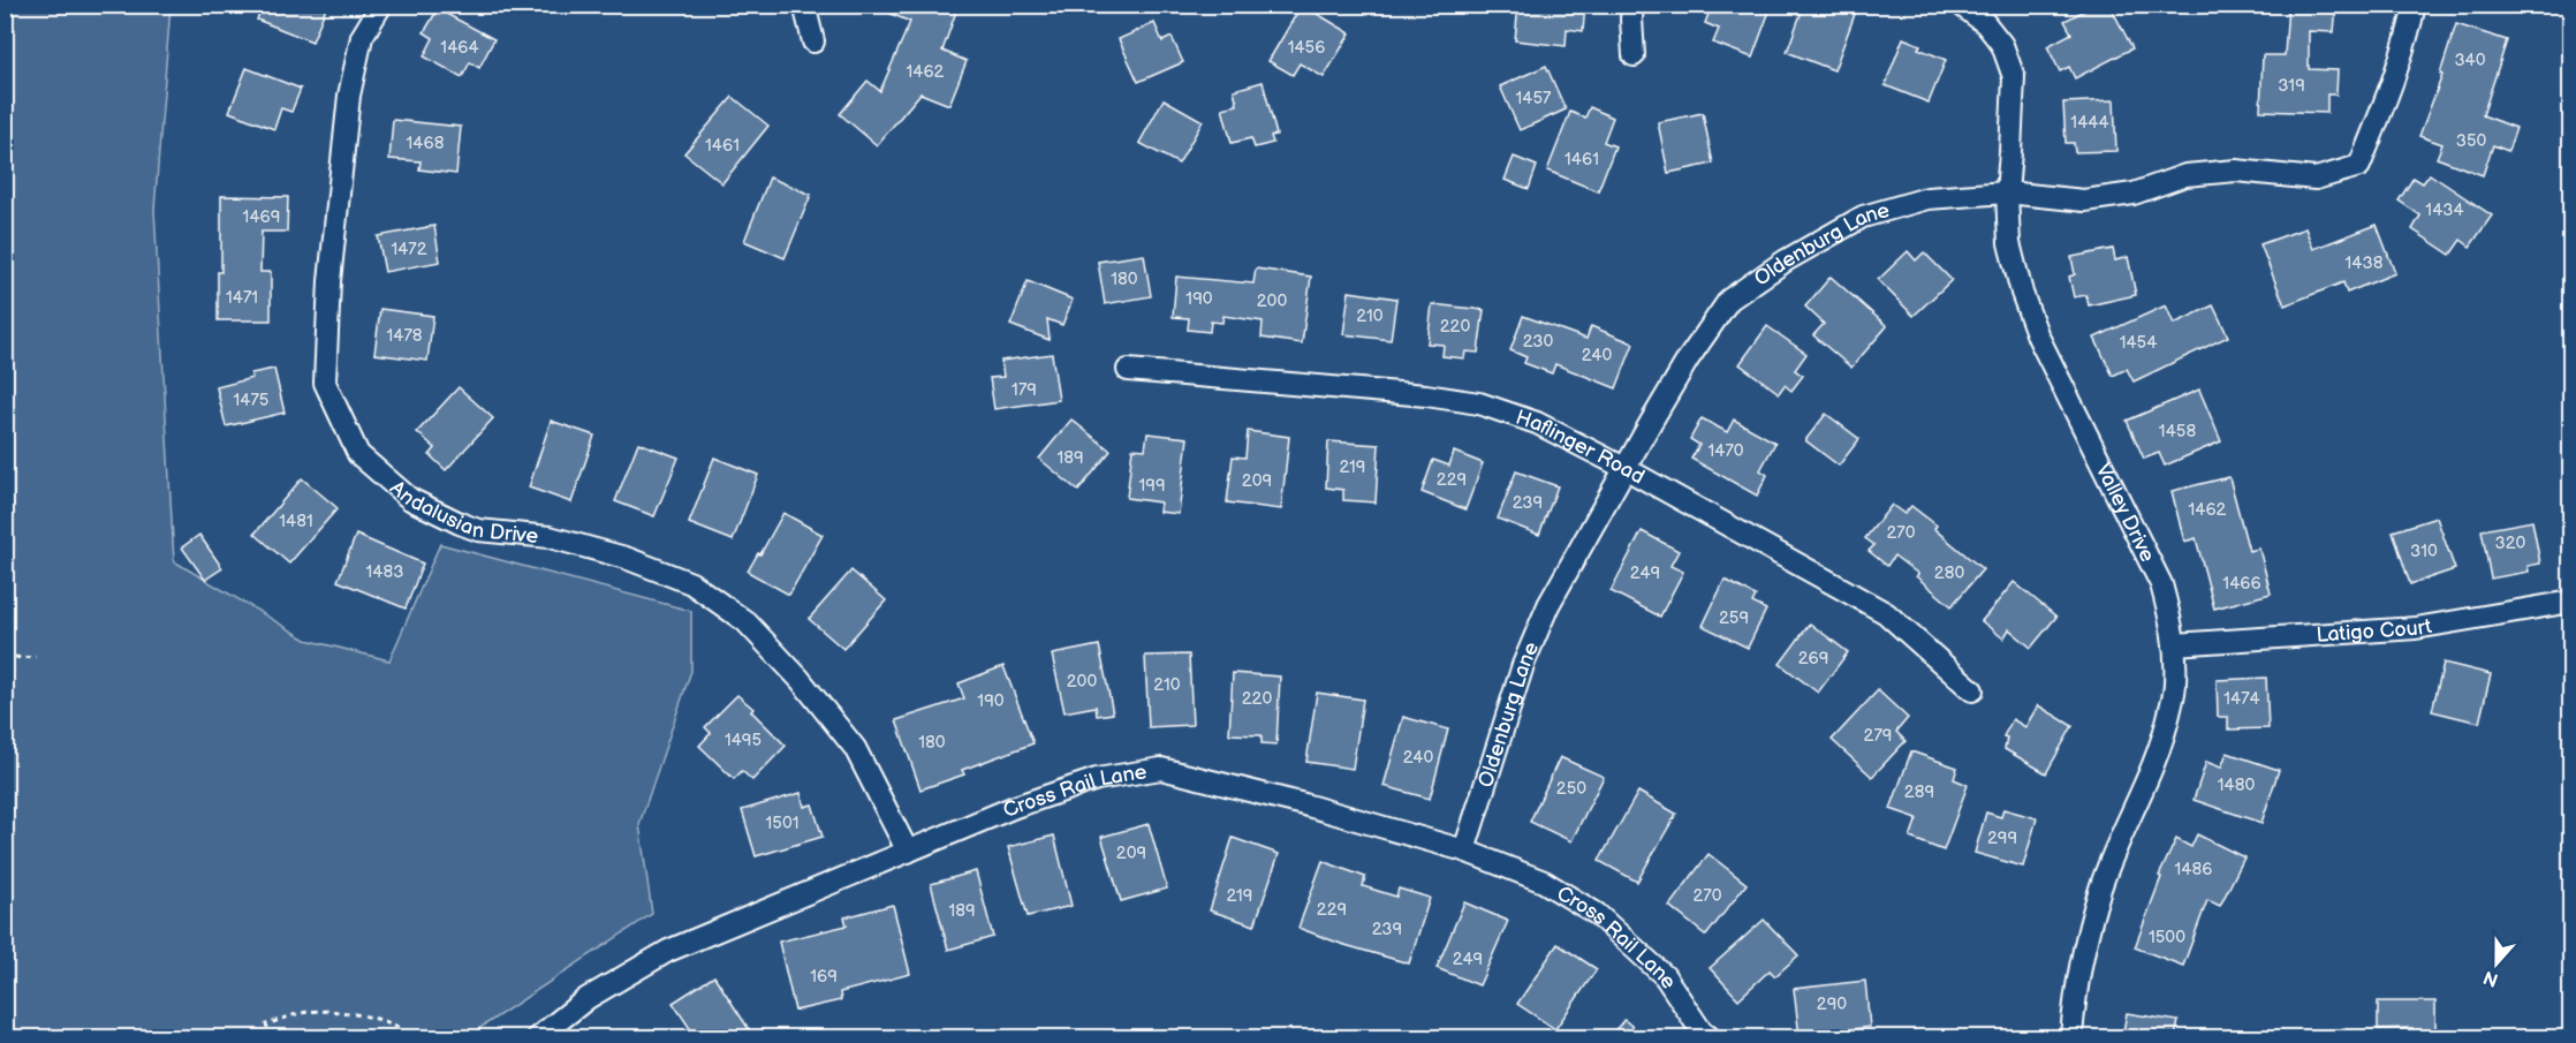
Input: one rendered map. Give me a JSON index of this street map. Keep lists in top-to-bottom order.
{
  "streets": {
    "street": [
      "Oldenburg Lane",
      "Haflinger Road",
      "Andalusian Drive",
      "Valley Drive",
      "Latigo Court",
      "Cross Rail Lane"
    ]
  },
  "crossings": [
    ["Oldenburg Lane", "Haflinger Road"],
    ["Oldenburg Lane", "Valley Drive"],
    ["Oldenburg Lane", "Cross Rail Lane"],
    ["Andalusian Drive", "Cross Rail Lane"],
    ["Valley Drive", "Latigo Court"]
  ],
  "house_numbers": [
    "1464",
    "1456",
    "340",
    "1462",
    "319",
    "1457",
    "1444",
    "350",
    "1468",
    "1461",
    "1461",
    "1434",
    "1469",
    "1472",
    "1438",
    "180",
    "1471",
    "190",
    "200",
    "210",
    "220",
    "1478",
    "230",
    "1454",
    "240",
    "179",
    "1475",
    "1458",
    "1470",
    "189",
    "219",
    "229",
    "209",
    "199",
    "239",
    "1462",
    "1481",
    "270",
    "320",
    "310",
    "1483",
    "249",
    "280",
    "1466",
    "259",
    "269",
    "200",
    "210",
    "220",
    "1474",
    "190",
    "279",
    "1495",
    "180",
    "240",
    "1480",
    "250",
    "289",
    "1501",
    "299",
    "209",
    "1486",
    "219",
    "270",
    "229",
    "189",
    "239",
    "1500",
    "249",
    "169",
    "290"
  ],
  "north": "bottom"
}
